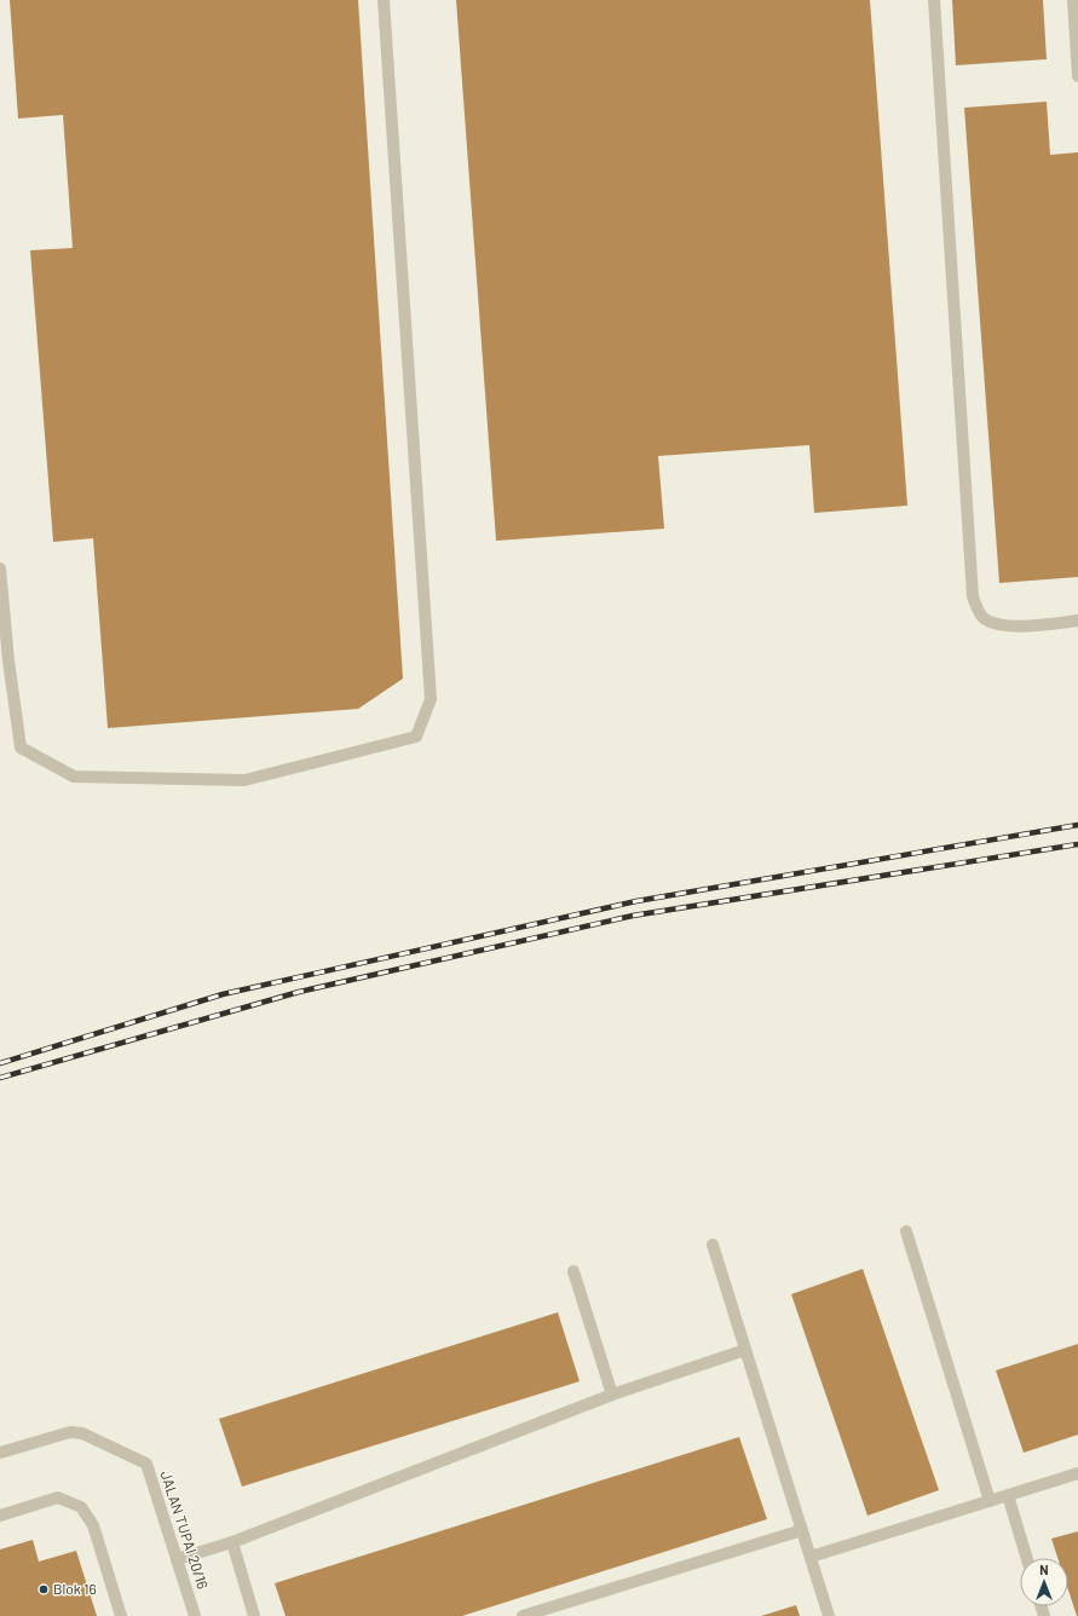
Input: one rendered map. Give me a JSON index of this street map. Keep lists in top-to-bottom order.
{
  "streets": {
    "street": ["JALAN TUPAI 20/16"]
  },
  "places": ["Blok 16"],
  "north": "top"
}
